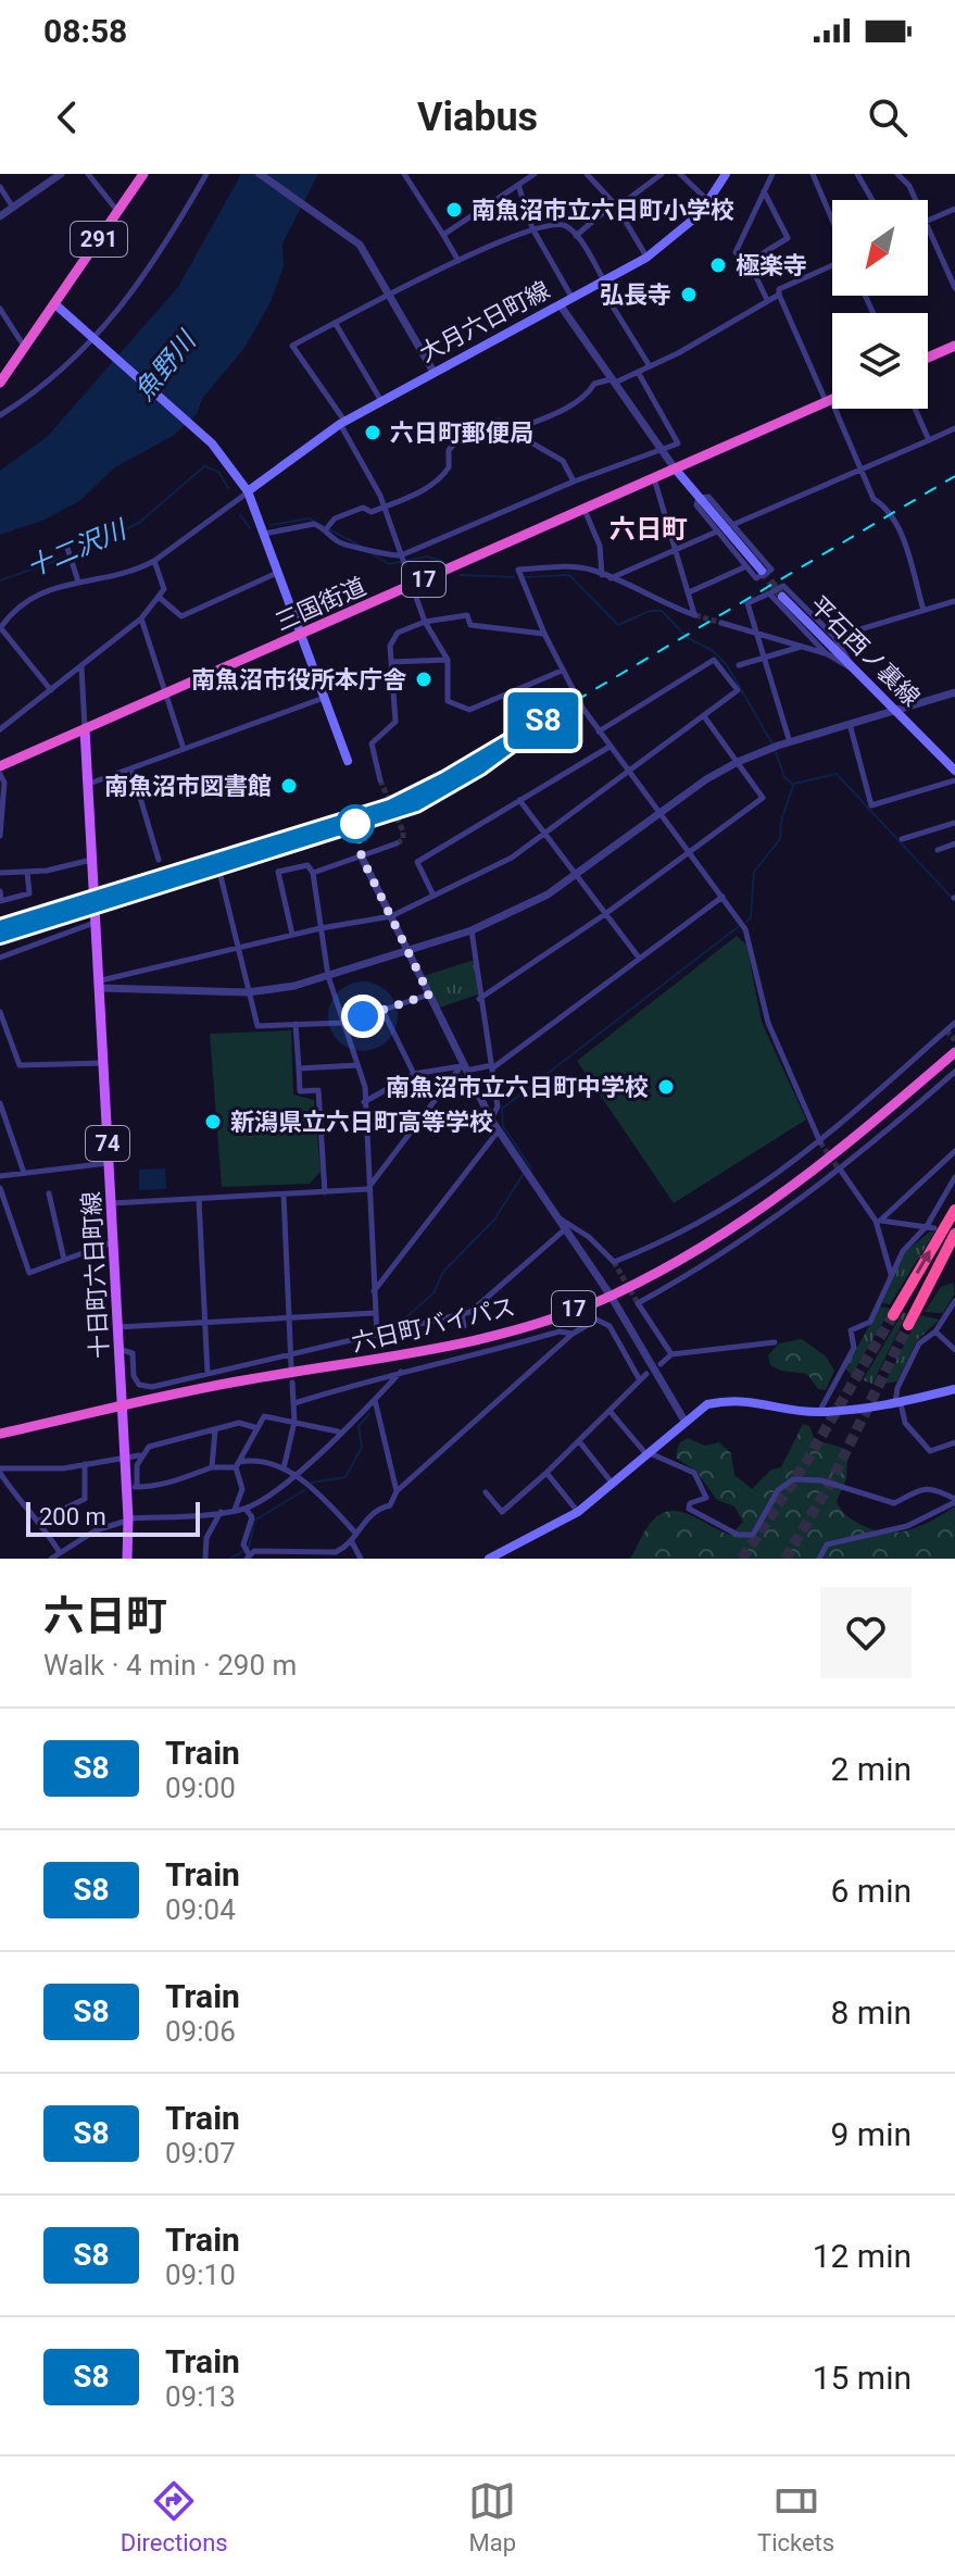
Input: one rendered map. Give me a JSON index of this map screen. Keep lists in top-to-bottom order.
{
  "streets": {
    "highway": [
      "291",
      "17",
      "三国街道",
      "六日町バイパス"
    ],
    "main road": [
      "大月六日町線",
      "平石西ノ裏線",
      "74",
      "十日町六日町線"
    ]
  },
  "crossings": [
    ["三国街道", "十日町六日町線"],
    ["十日町六日町線", "六日町バイパス"]
  ],
  "districts": ["六日町"],
  "water": ["魚野川", "十二沢川"],
  "places": [
    "南魚沼市立六日町小学校",
    "極楽寺",
    "弘長寺",
    "六日町郵便局",
    "南魚沼市役所本庁舎",
    "南魚沼市図書館",
    "南魚沼市立六日町中学校",
    "新潟県立六日町高等学校"
  ],
  "scale_bar": "200 m",
  "north": "bottom left",
  "page": {
    "status": "08:58",
    "header": "Viabus",
    "on_map": "S8",
    "scale": "200 m",
    "heading": ["六日町", "Walk · 4 min · 290 m"],
    "list": [
      {
        "mark": "S8",
        "name": "Train",
        "note": "09:00",
        "value": "2 min"
      },
      {
        "mark": "S8",
        "name": "Train",
        "note": "09:04",
        "value": "6 min"
      },
      {
        "mark": "S8",
        "name": "Train",
        "note": "09:06",
        "value": "8 min"
      },
      {
        "mark": "S8",
        "name": "Train",
        "note": "09:07",
        "value": "9 min"
      },
      {
        "mark": "S8",
        "name": "Train",
        "note": "09:10",
        "value": "12 min"
      },
      {
        "mark": "S8",
        "name": "Train",
        "note": "09:13",
        "value": "15 min"
      }
    ],
    "tabs": ["Directions", "Map", "Tickets"]
  }
}
